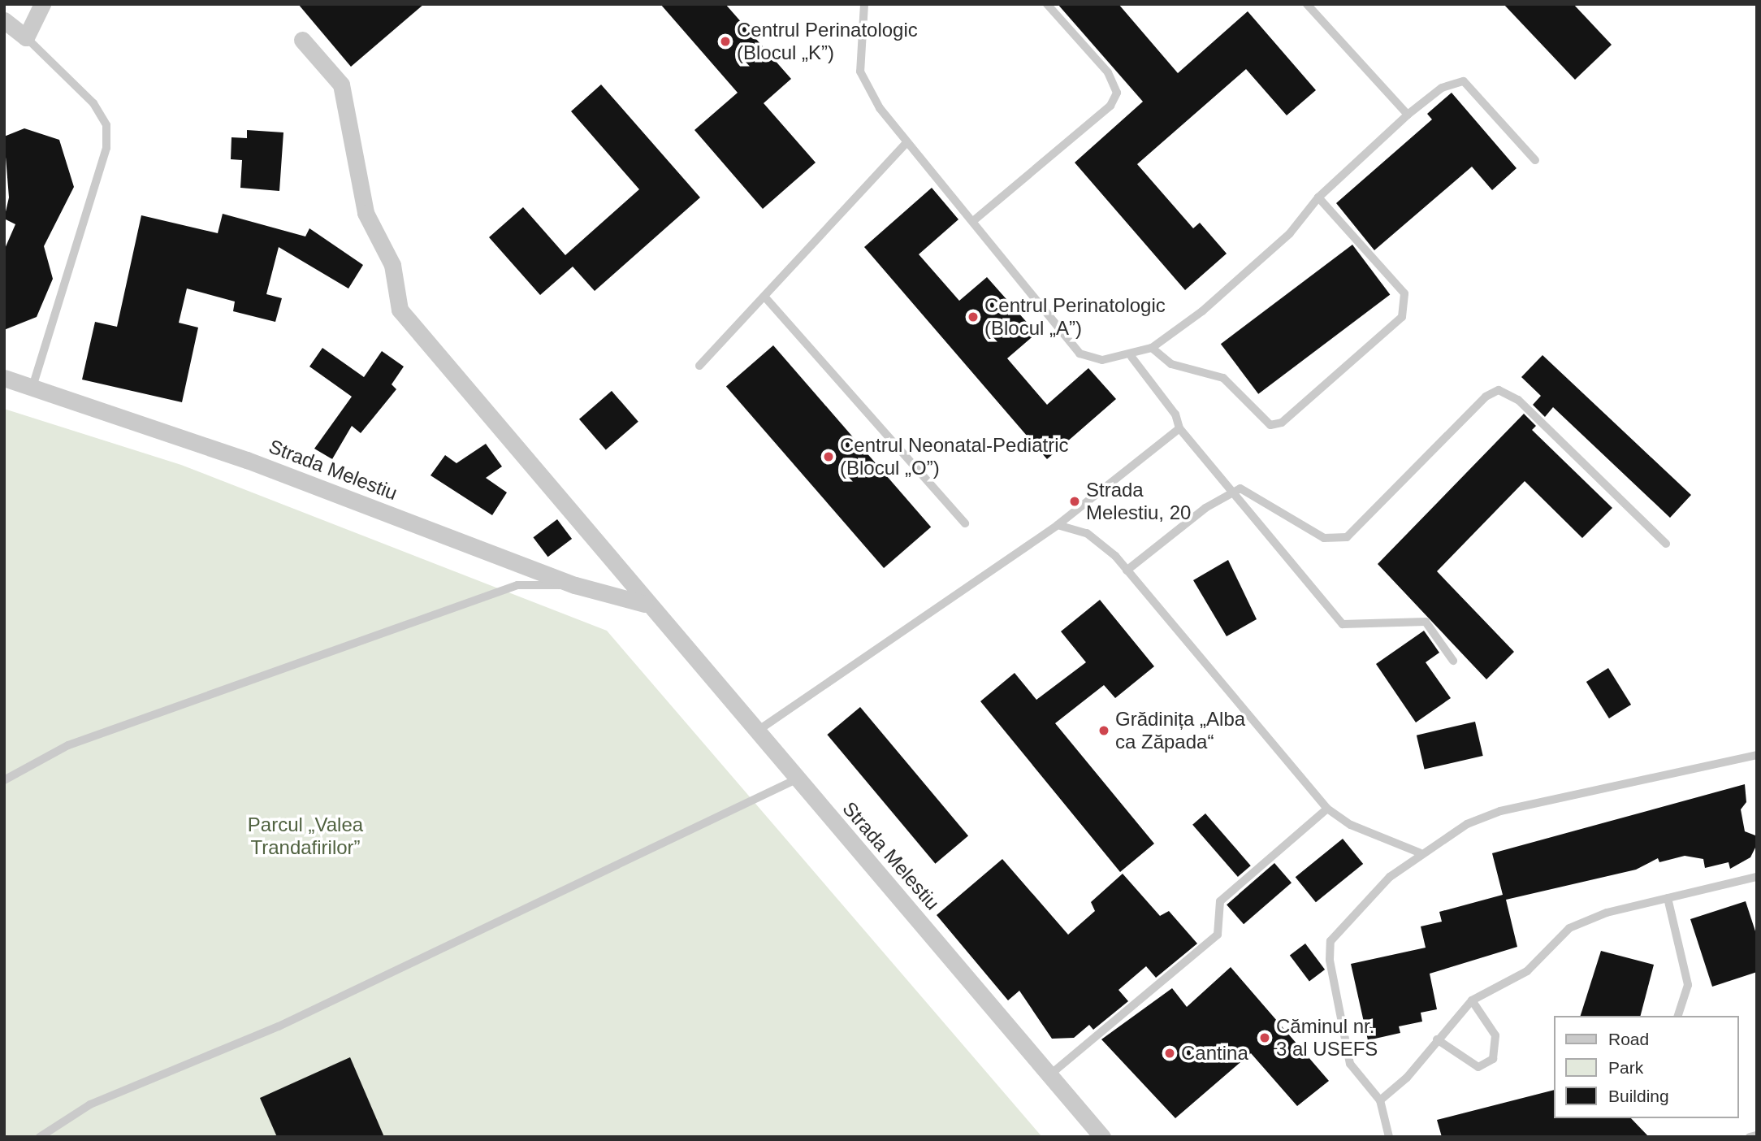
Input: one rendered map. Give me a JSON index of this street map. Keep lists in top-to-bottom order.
{
  "streets": {
    "street": ["Strada Melestiu"]
  },
  "parks": ["Parcul „Valea Trandafirilor”"],
  "places": [
    "Centrul Perinatologic (Blocul „K”)",
    "Centrul Perinatologic (Blocul „A”)",
    "Centrul Neonatal-Pediatric (Blocul „O”)",
    "Strada Melestiu, 20",
    "Grădinița „Alba ca Zăpada“",
    "Căminul nr. 3 al USEFS",
    "Cantina"
  ],
  "legend": ["Road", "Park", "Building"]
}
